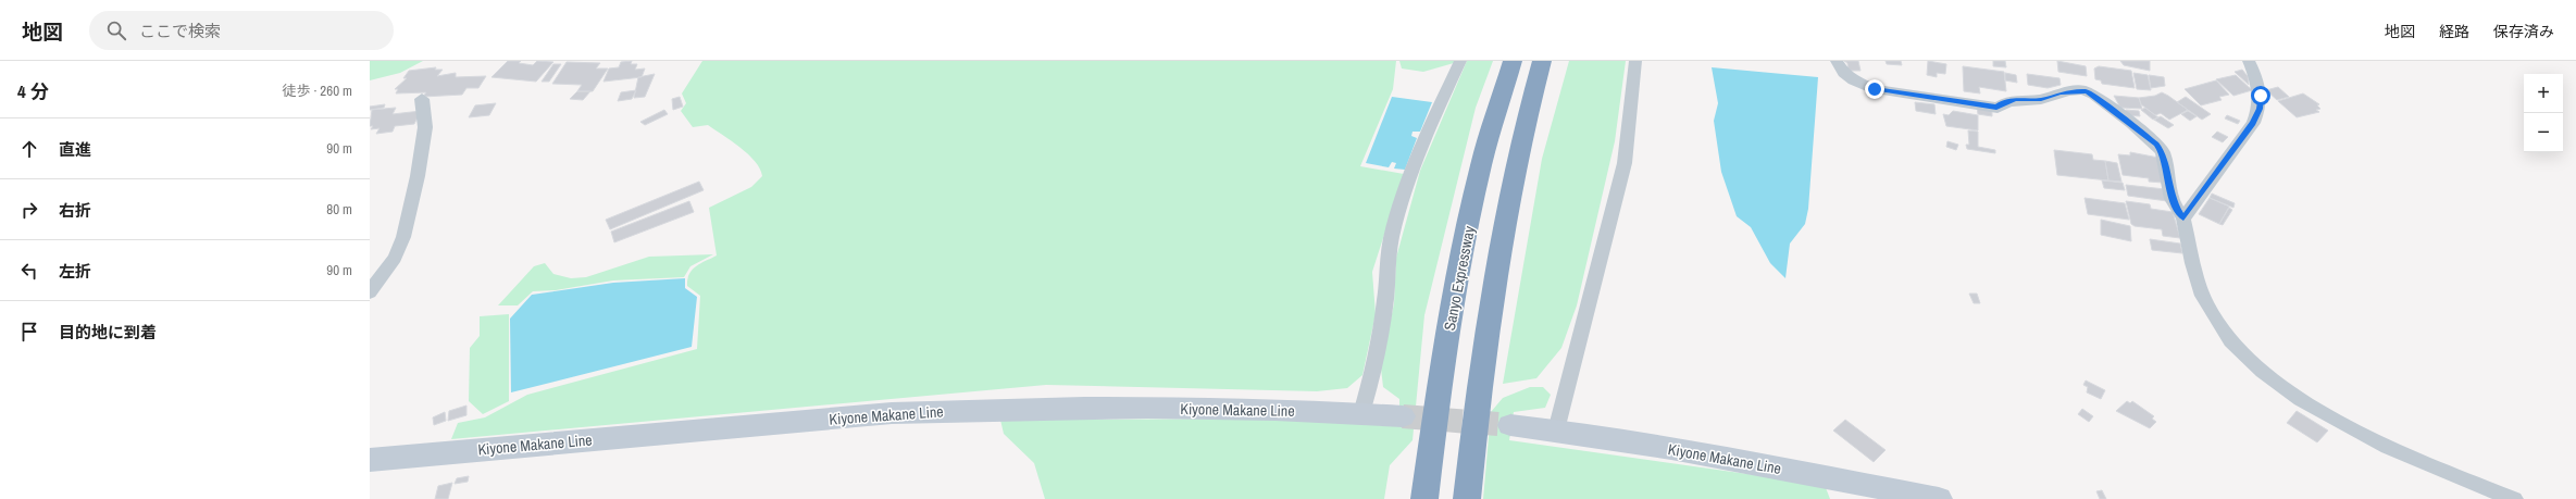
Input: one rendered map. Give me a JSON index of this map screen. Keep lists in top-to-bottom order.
{
  "streets": {
    "highway": ["Sanyo Expressway"],
    "main road": ["Kiyone Makane Line"]
  },
  "page": {
    "header": "地図",
    "search": "ここで検索",
    "nav": ["地図", "経路", "保存済み"],
    "heading": ["4 分", "徒歩 · 260 m"],
    "map_buttons": ["+", "−"],
    "list": [
      ["直進", "90 m"],
      ["右折", "80 m"],
      ["左折", "90 m"],
      "目的地に到着"
    ]
  }
}
